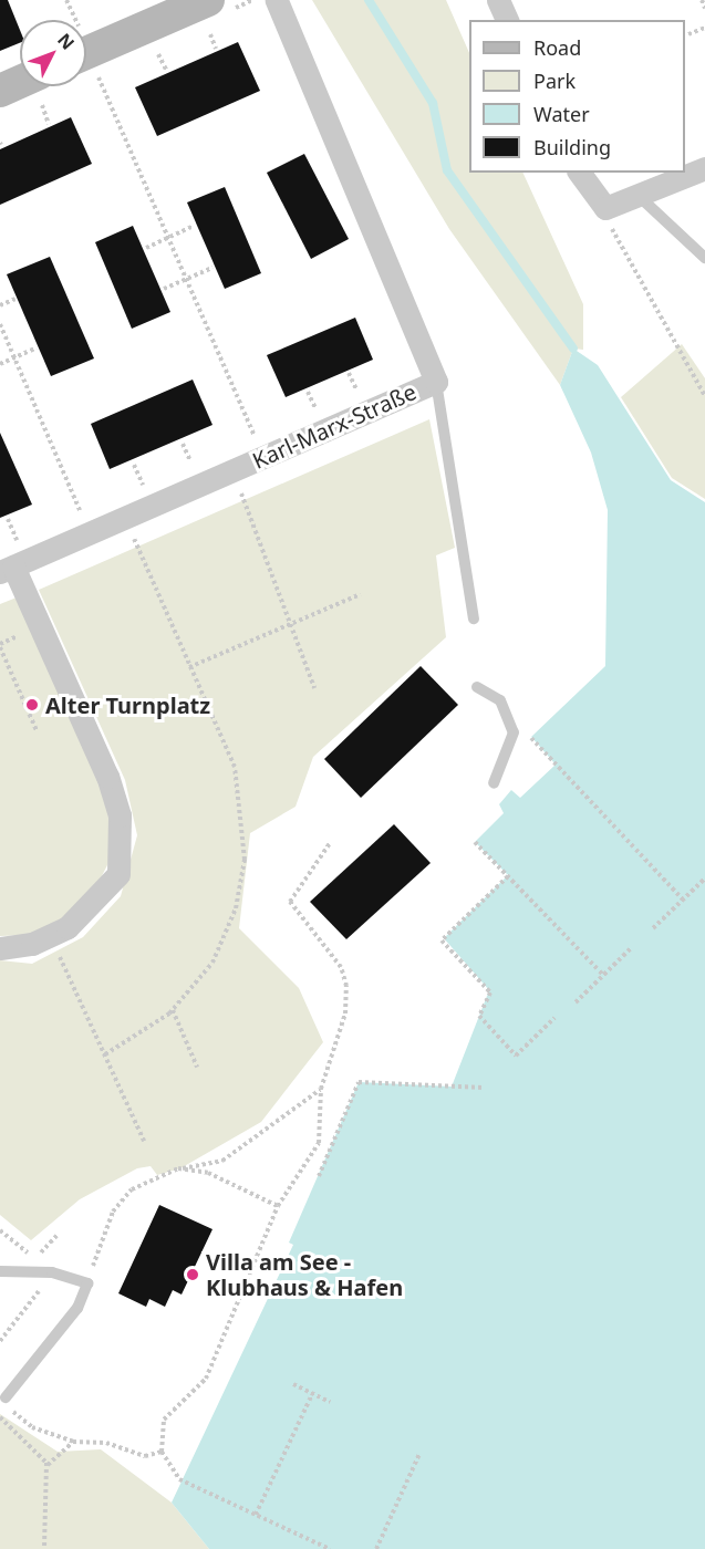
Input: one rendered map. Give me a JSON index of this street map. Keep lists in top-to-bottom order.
{
  "streets": {
    "street": ["Karl-Marx-Straße"]
  },
  "places": ["Alter Turnplatz", "Villa am See - Klubhaus & Hafen"],
  "legend": [
    "Road",
    "Park",
    "Water",
    "Building"
  ],
  "north": "top right"
}
